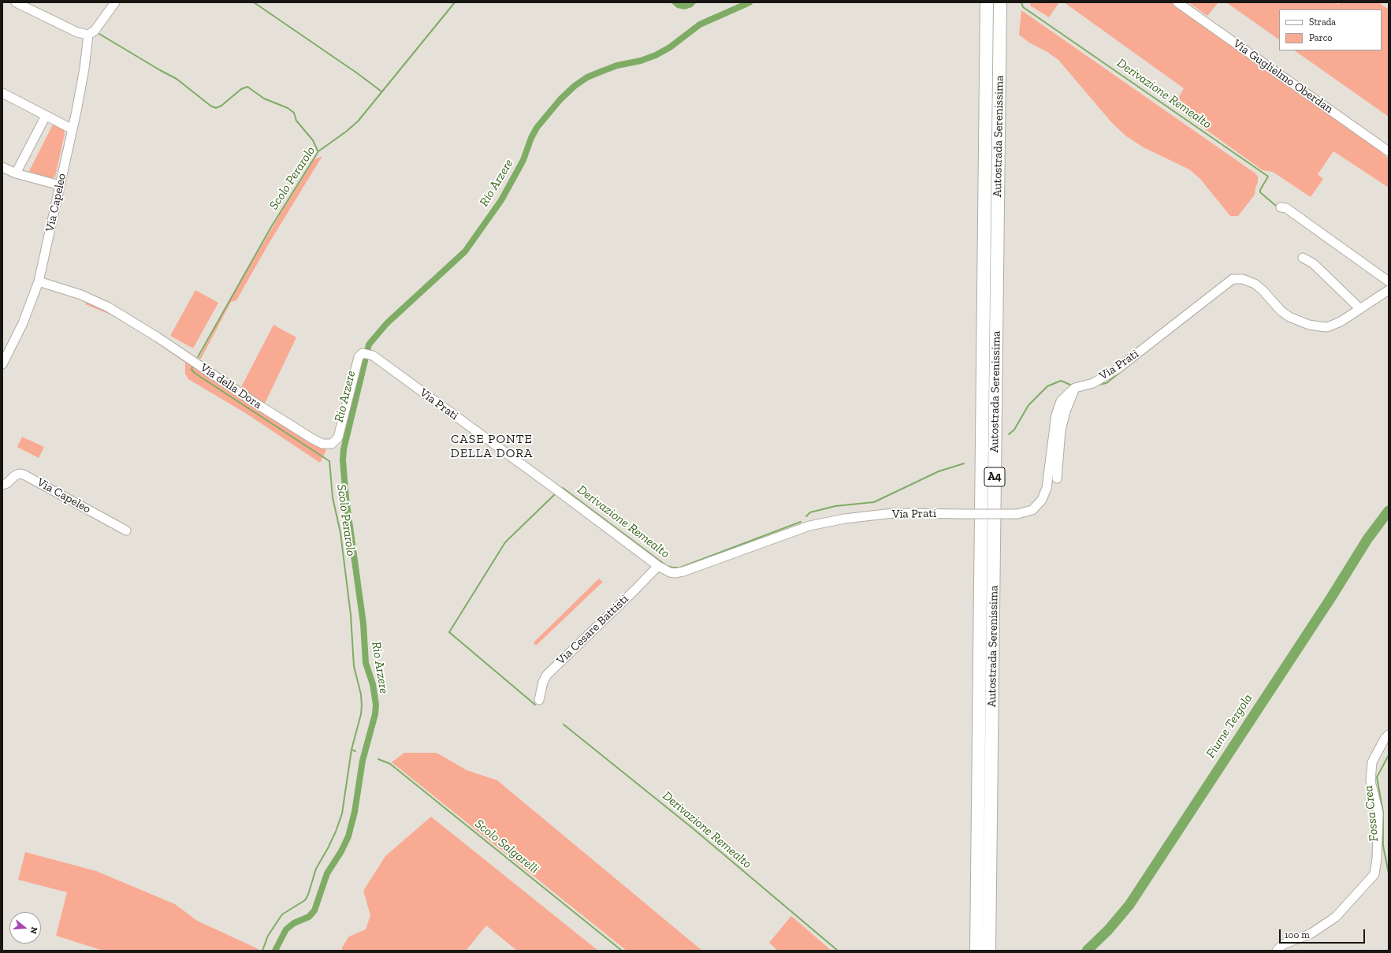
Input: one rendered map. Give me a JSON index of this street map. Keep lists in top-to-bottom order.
{
  "streets": {
    "highway": ["Autostrada Serenissima", "A4"],
    "street": [
      "Via Guglielmo Oberdan",
      "Via Capeleo",
      "Via Prati",
      "Via della Dora",
      "Via Cesare Battisti"
    ]
  },
  "crossings": [
    ["Via Capeleo", "Via della Dora"],
    ["Via Prati", "Via della Dora"],
    ["Via Prati", "Via Cesare Battisti"]
  ],
  "districts": ["CASE PONTE DELLA DORA"],
  "water": [
    "Derivazione Remealto",
    "Scolo Perarolo",
    "Rio Arzere",
    "Fiume Tergola",
    "Fossa Crea",
    "Scolo Salgarelli"
  ],
  "legend": ["Strada", "Parco"],
  "scale_bar": "100 m",
  "north": "right"
}
